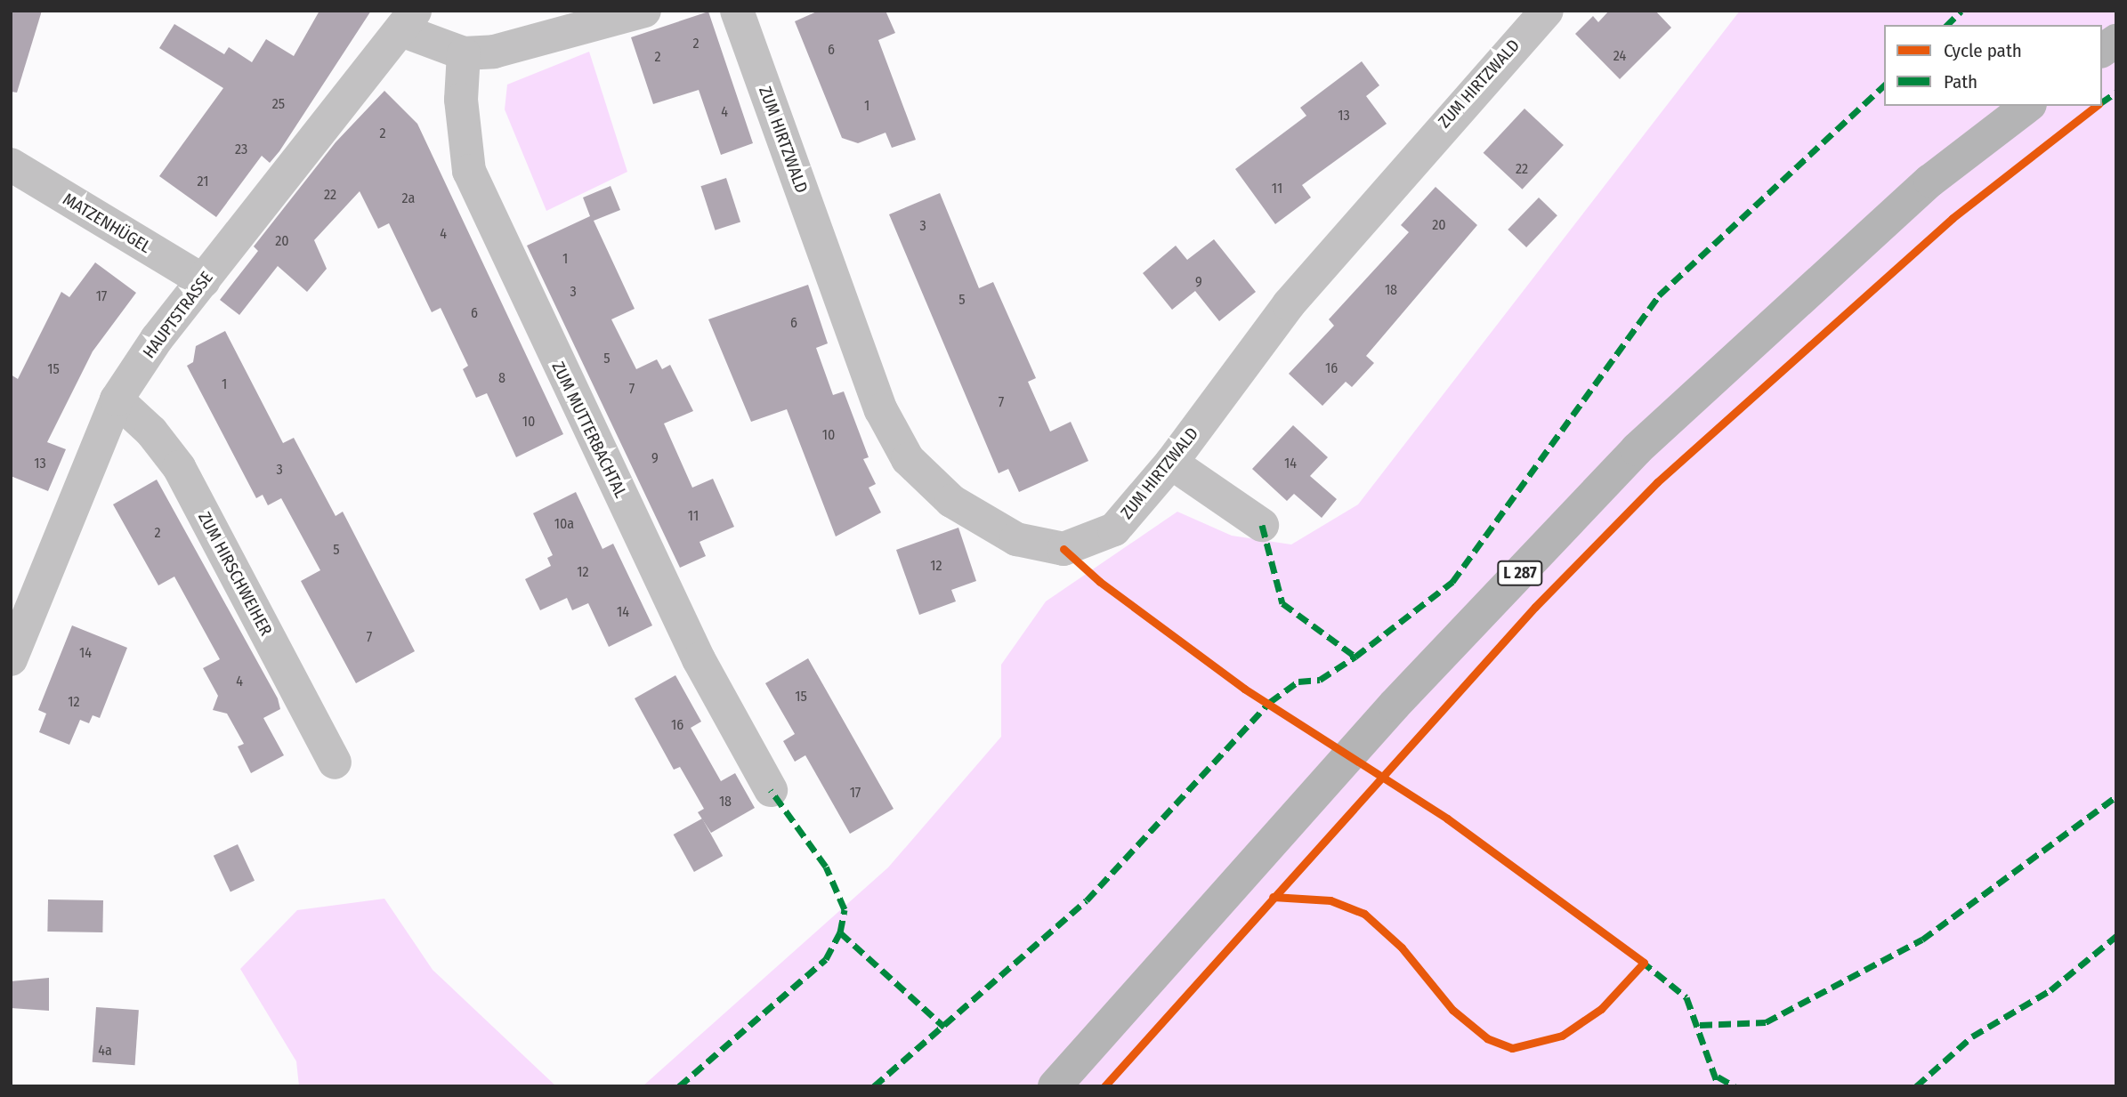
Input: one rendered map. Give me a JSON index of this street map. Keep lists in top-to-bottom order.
{
  "streets": {
    "highway": ["L 287"],
    "street": [
      "ZUM HIRTZWALD",
      "MATZENHÜGEL",
      "HAUPTSTRASSE",
      "ZUM MUTTERBACHTAL",
      "ZUM HIRSCHWEIHER"
    ]
  },
  "crossings": [
    ["MATZENHÜGEL", "HAUPTSTRASSE"],
    ["HAUPTSTRASSE", "ZUM HIRSCHWEIHER"]
  ],
  "house_numbers": [
    "2",
    "6",
    "24",
    "2",
    "25",
    "1",
    "4",
    "13",
    "2",
    "23",
    "22",
    "21",
    "11",
    "22",
    "2a",
    "20",
    "3",
    "4",
    "20",
    "1",
    "9",
    "18",
    "3",
    "17",
    "5",
    "6",
    "6",
    "5",
    "16",
    "15",
    "8",
    "1",
    "7",
    "7",
    "10",
    "10",
    "9",
    "13",
    "14",
    "3",
    "11",
    "10a",
    "2",
    "5",
    "12",
    "12",
    "14",
    "7",
    "14",
    "4",
    "15",
    "12",
    "16",
    "17",
    "18",
    "4a"
  ],
  "legend": ["Cycle path", "Path"]
}
